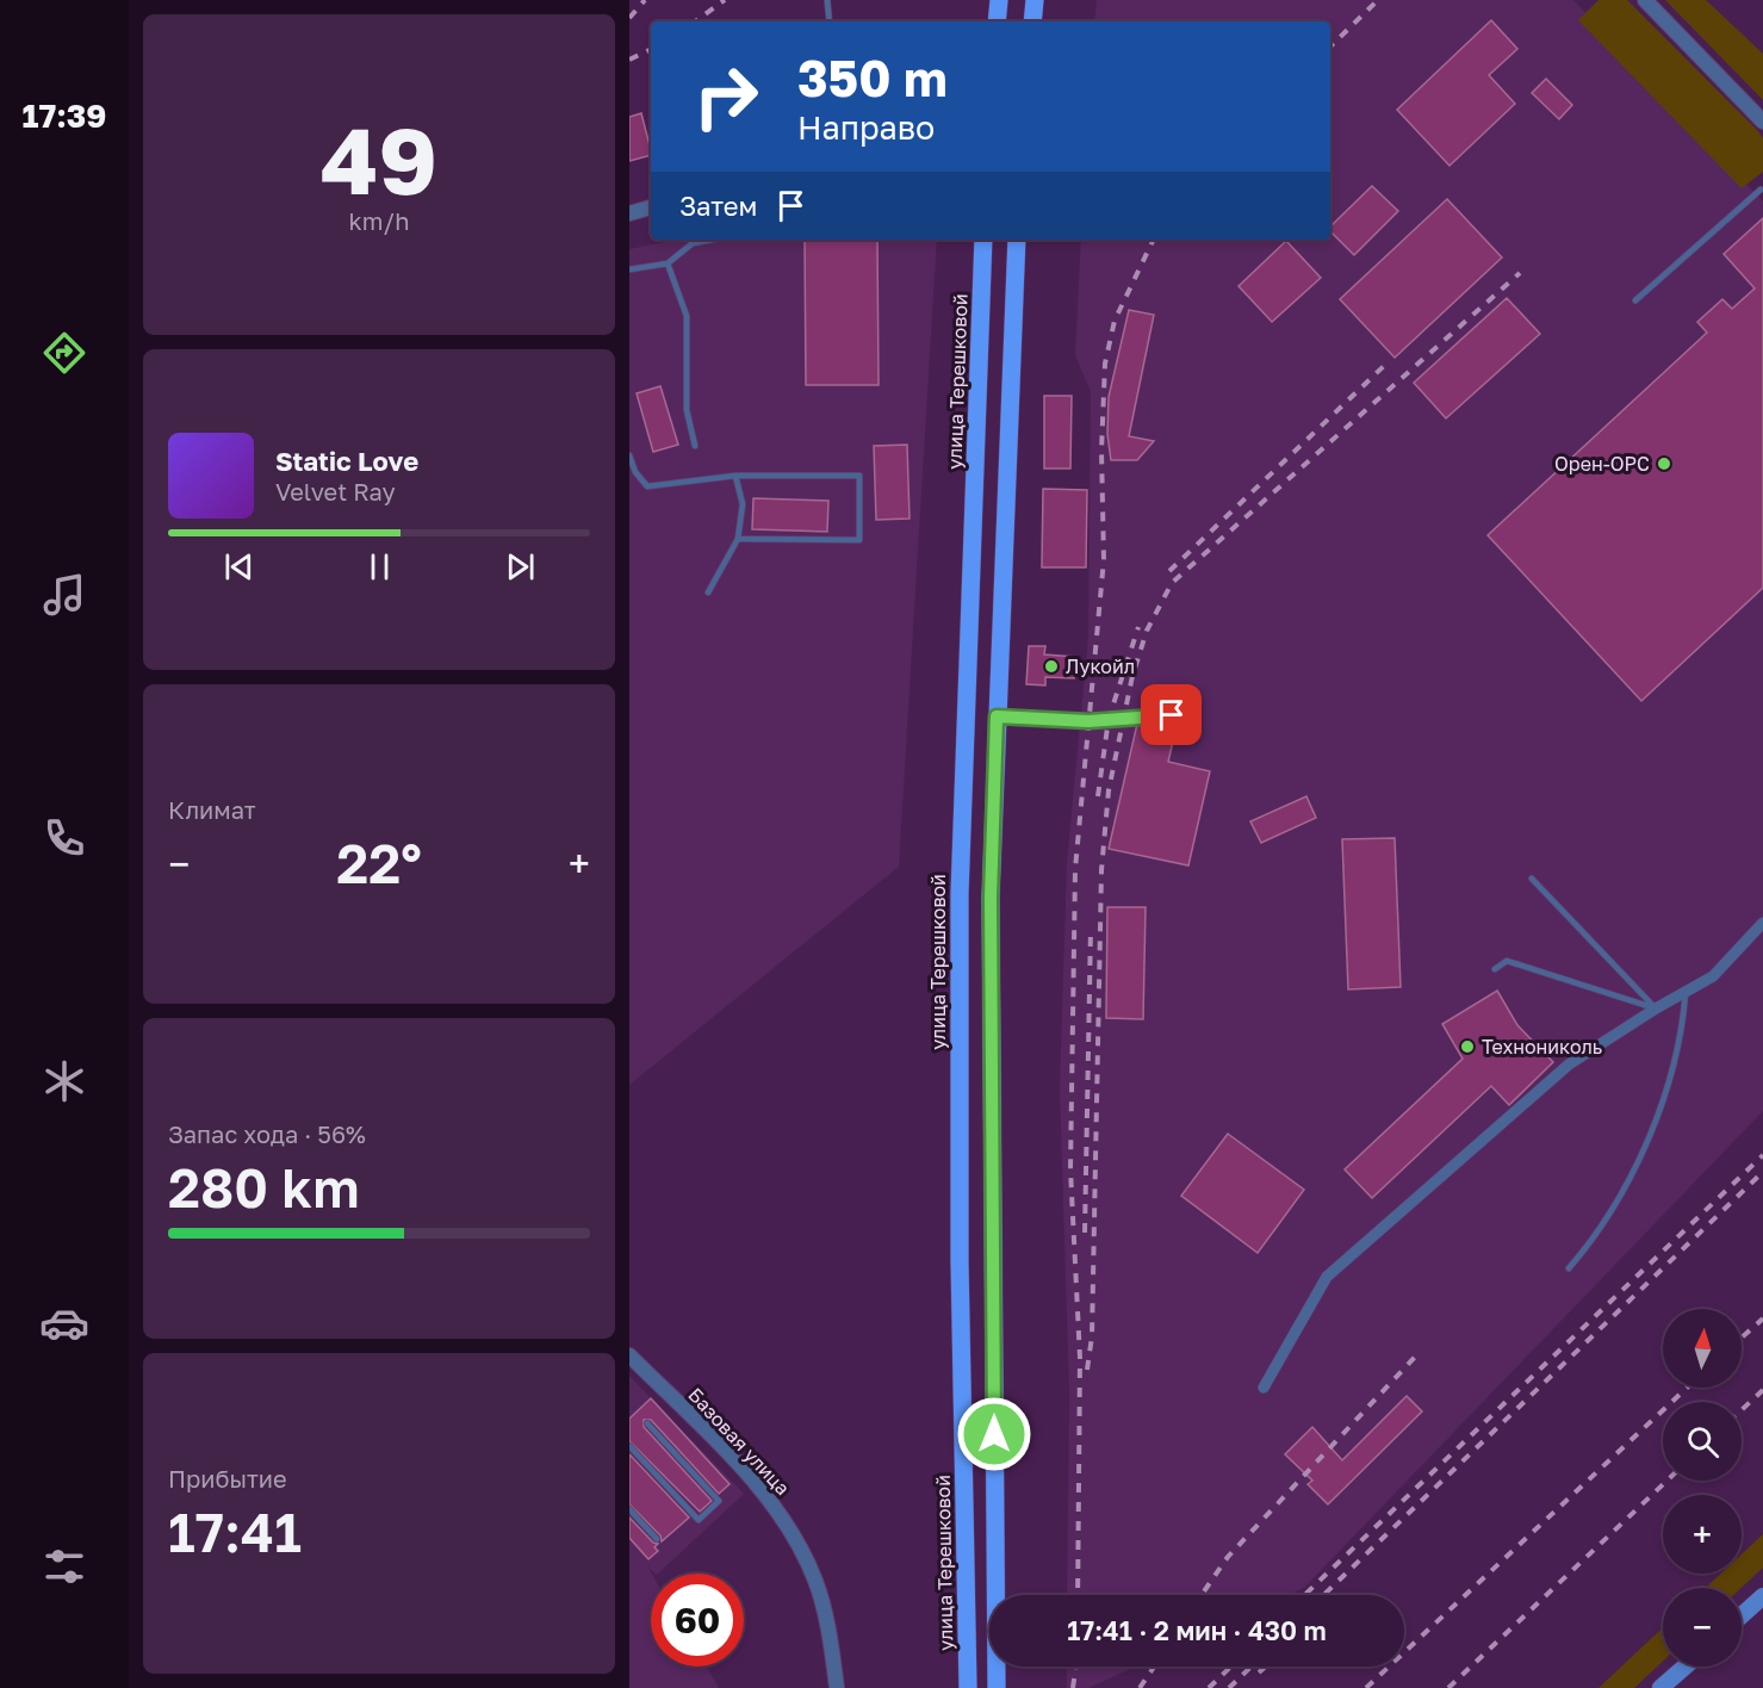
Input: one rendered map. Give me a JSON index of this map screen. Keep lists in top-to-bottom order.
{
  "streets": {
    "main road": ["улица Терешковой"],
    "street": ["Базовая улица"]
  },
  "places": ["Орен-ОРС", "Лукойл", "Технониколь"],
  "north": "top",
  "page": {
    "tabs": "17:39",
    "tile": [
      ["49", "km/h"],
      "Климат",
      ["Запас хода · 56%", "280 km"],
      ["Прибытие", "17:41"]
    ],
    "turn": ["350 m", "Направо"],
    "then": "Затем",
    "song": ["Static Love", "Velvet Ray"],
    "heat": ["−", "22°", "+"],
    "map_buttons": ["+", "−"],
    "limit": "60",
    "trip": "17:41 · 2 мин · 430 m"
  }
}
